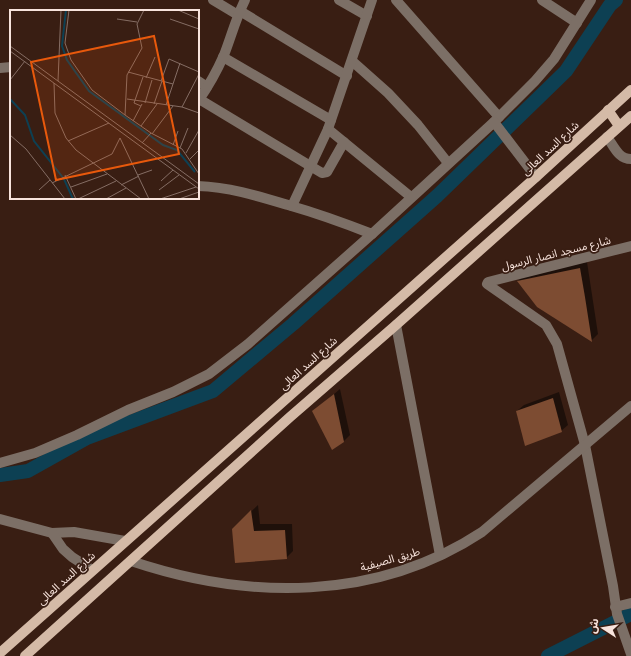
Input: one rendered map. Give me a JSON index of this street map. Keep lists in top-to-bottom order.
{
  "streets": {
    "main road": ["شارع السد العالى"],
    "street": ["شارع مسجد انصار الرسول", "طريق الصيفية"]
  },
  "crossings": [
    ["شارع مسجد انصار الرسول", "طريق الصيفية"]
  ],
  "north": "left"
}
